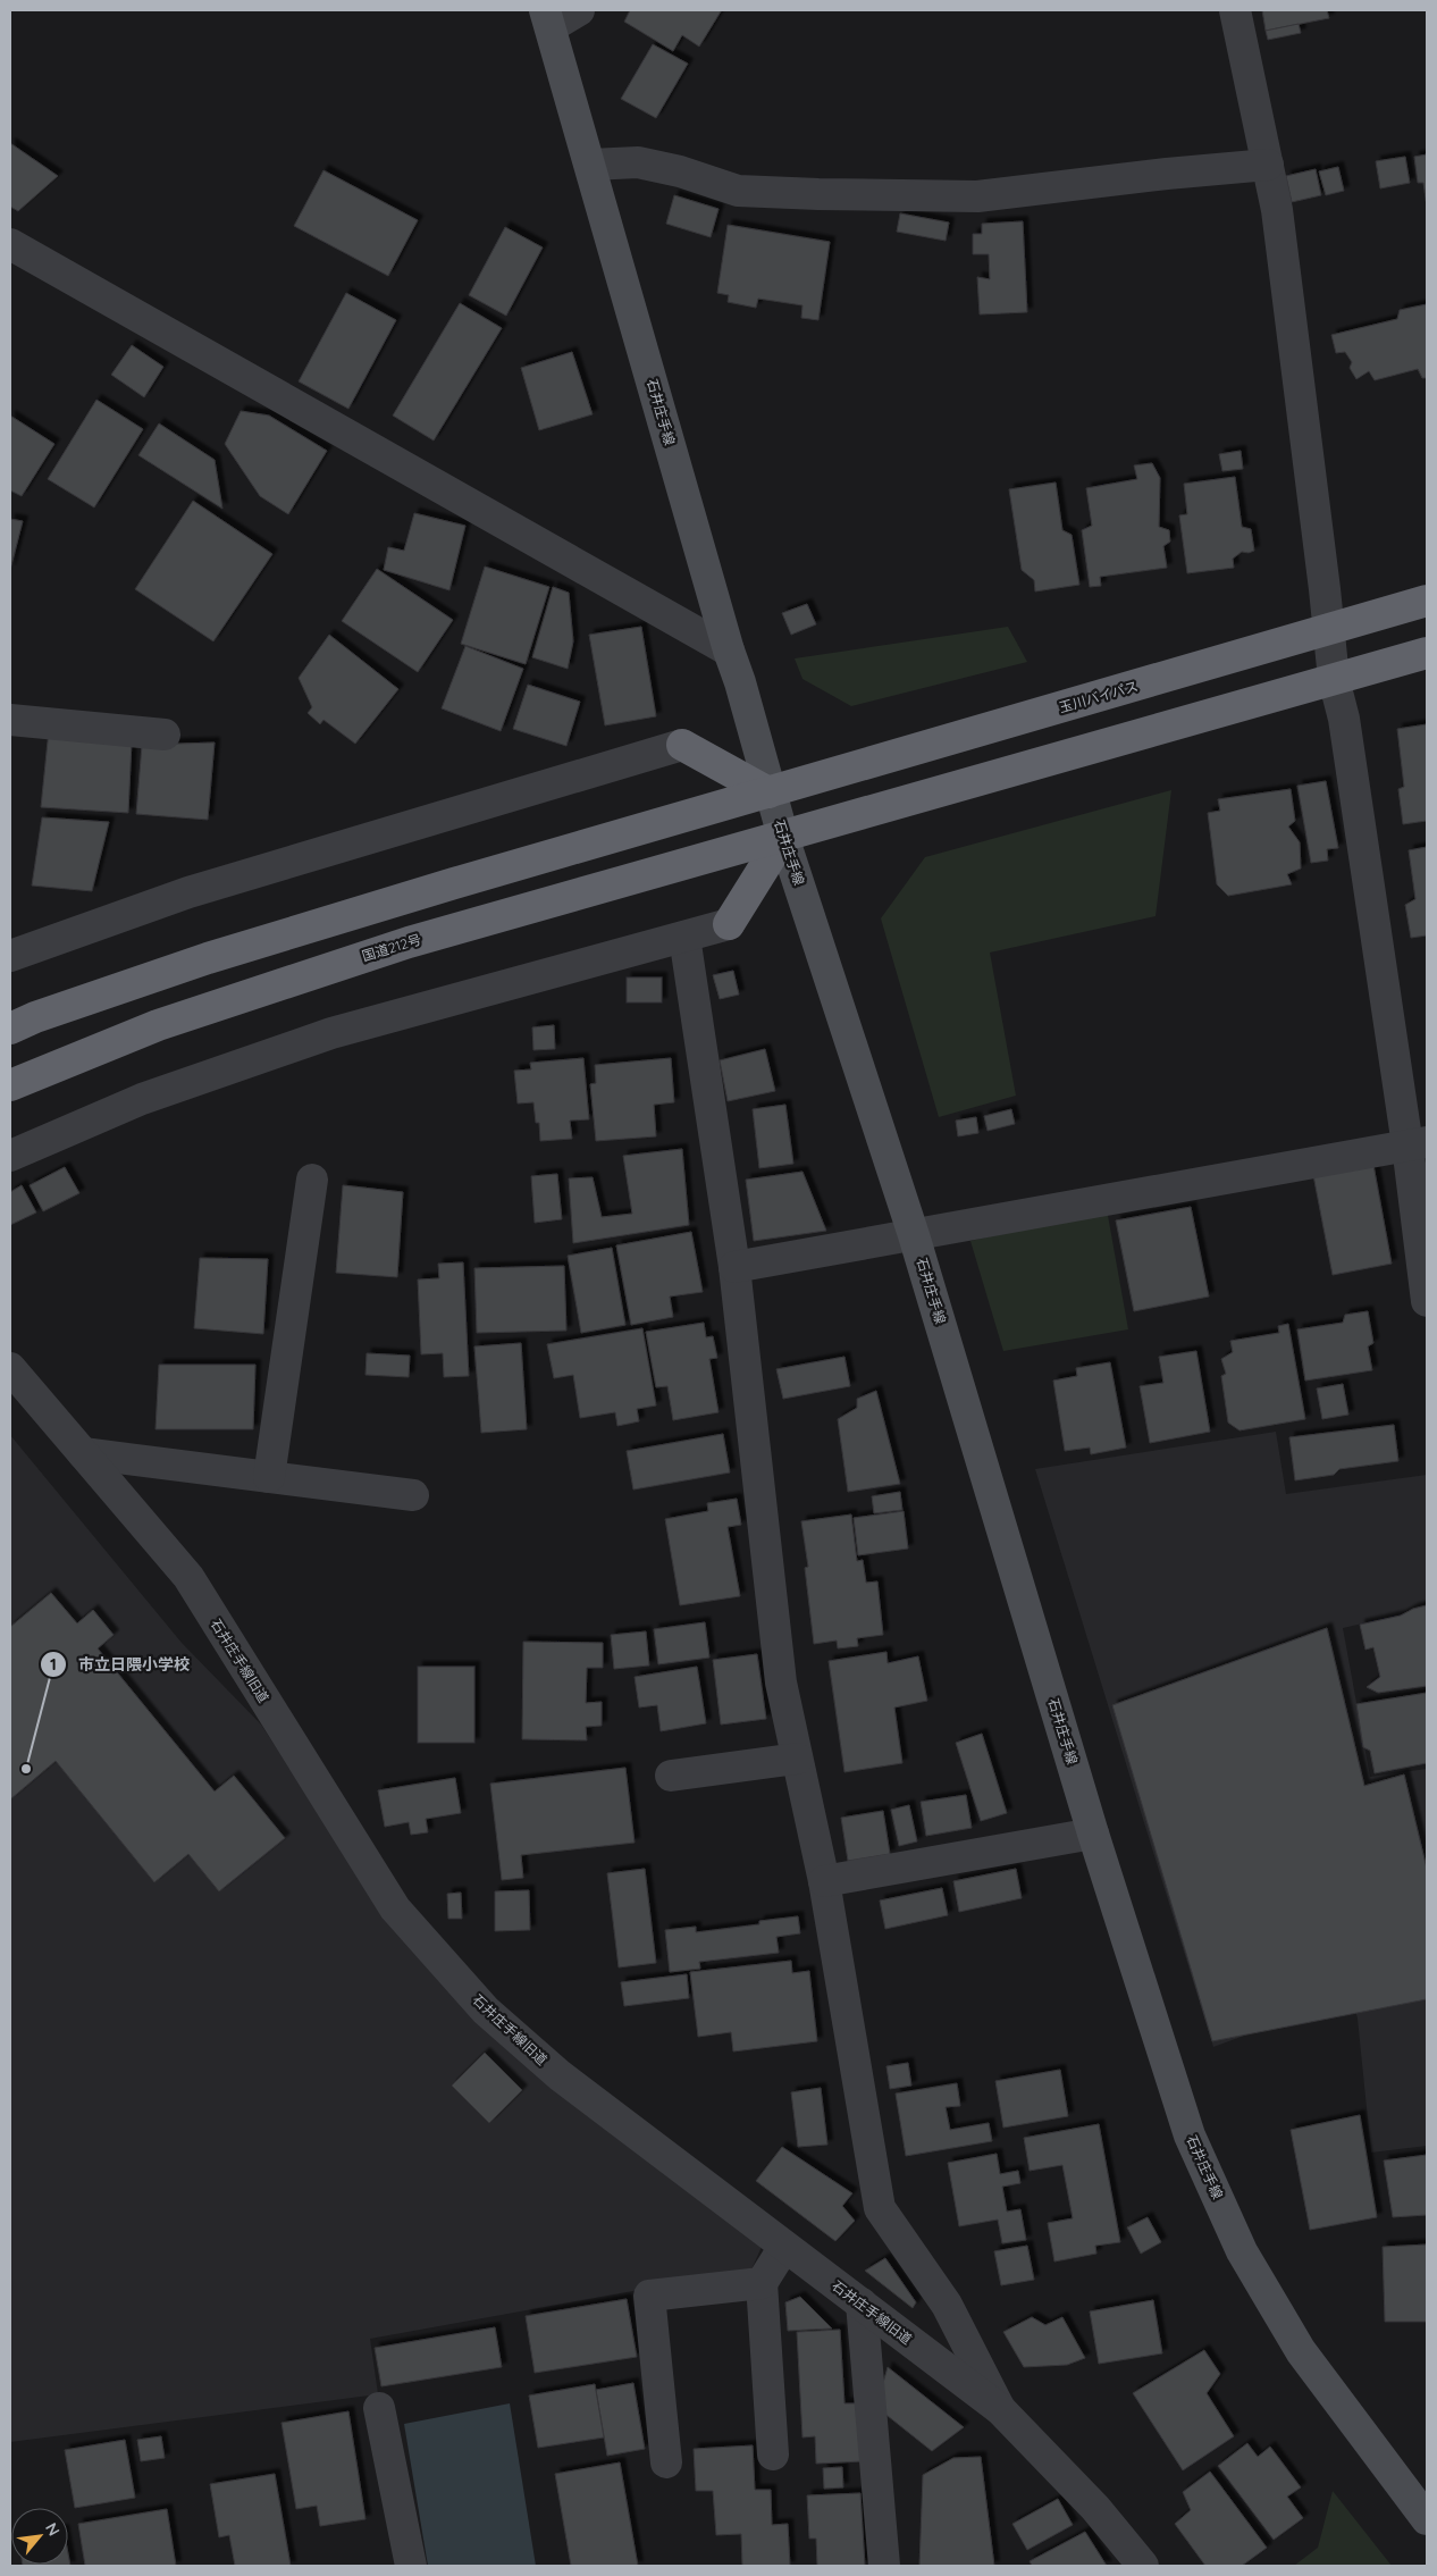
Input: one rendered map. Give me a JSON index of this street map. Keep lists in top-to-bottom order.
{
  "streets": {
    "highway": ["玉川バイパス", "国道212号"],
    "main road": ["石井庄手線"],
    "street": ["石井庄手線旧道"]
  },
  "crossings": [
    ["石井庄手線", "玉川バイパス"],
    ["石井庄手線", "国道212号"]
  ],
  "places": ["市立日隈小学校"],
  "north": "top right"
}
